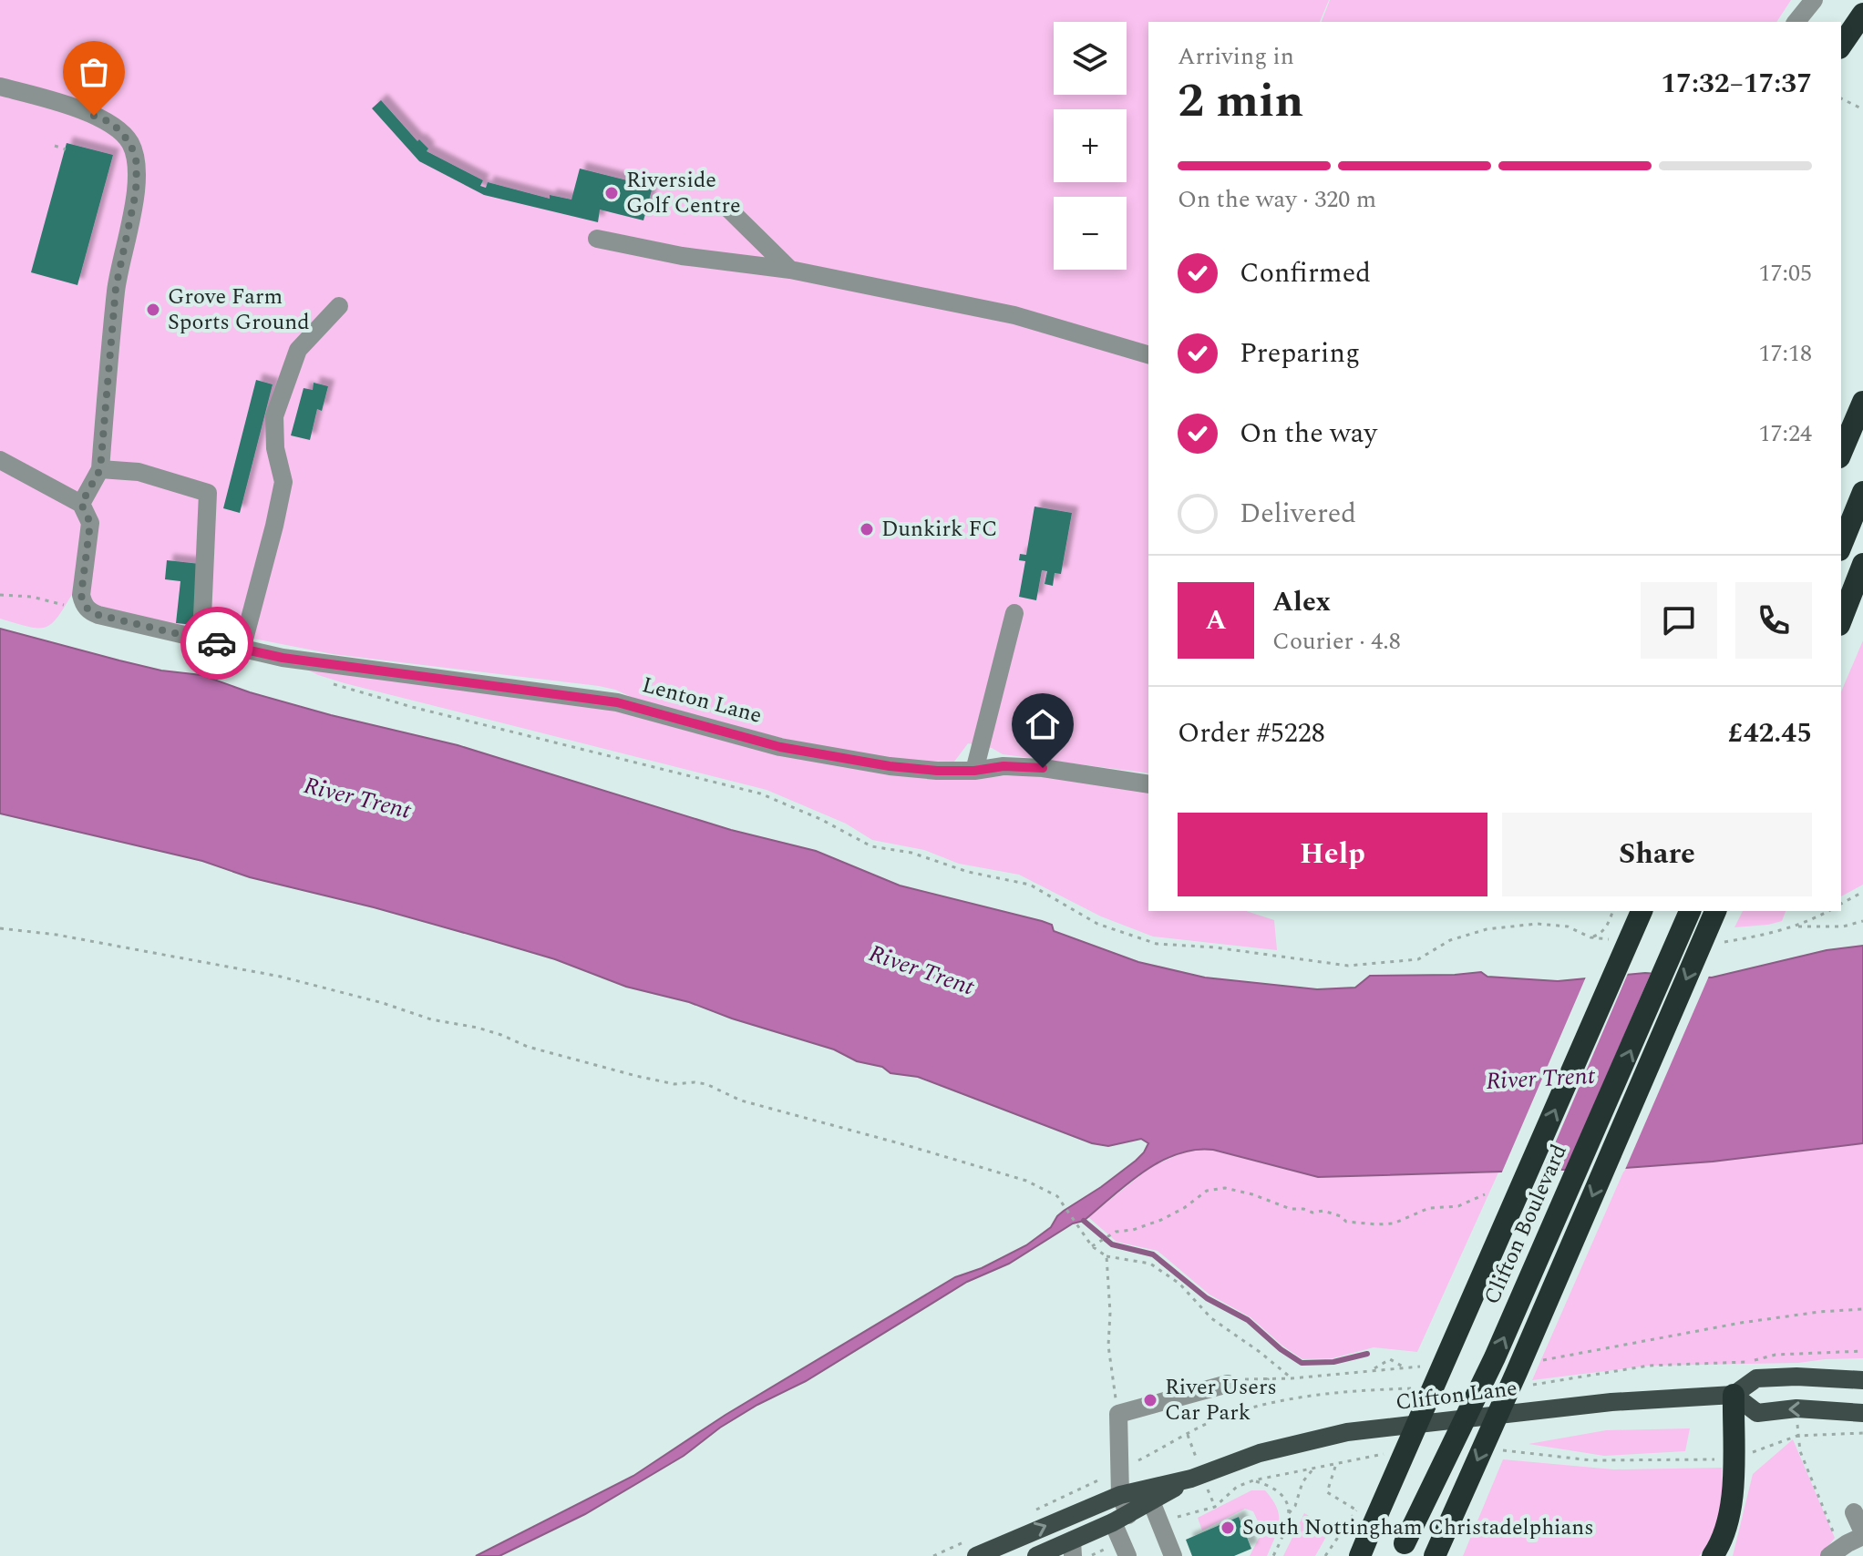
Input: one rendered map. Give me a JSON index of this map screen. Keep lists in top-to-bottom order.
{
  "streets": {
    "highway": ["Clifton Boulevard"],
    "main road": ["Clifton Lane"],
    "street": ["Lenton Lane"]
  },
  "water": ["River Trent"],
  "places": [
    "Riverside Golf Centre",
    "Grove Farm Sports Ground",
    "Dunkirk FC",
    "River Users Car Park",
    "South Nottingham Christadelphians"
  ],
  "page": {
    "map_buttons": ["+", "−"],
    "heading": ["2 min", "Arriving in", "17:32–17:37"],
    "panel": [
      "Alex",
      "Courier · 4.8",
      "Order #5228",
      "£42.45"
    ],
    "bar": "On the way · 320 m",
    "list": [
      ["Confirmed", "17:05"],
      ["Preparing", "17:18"],
      ["On the way", "17:24"],
      "Delivered"
    ],
    "round": "A",
    "buttons": ["Help", "Share"]
  }
}
